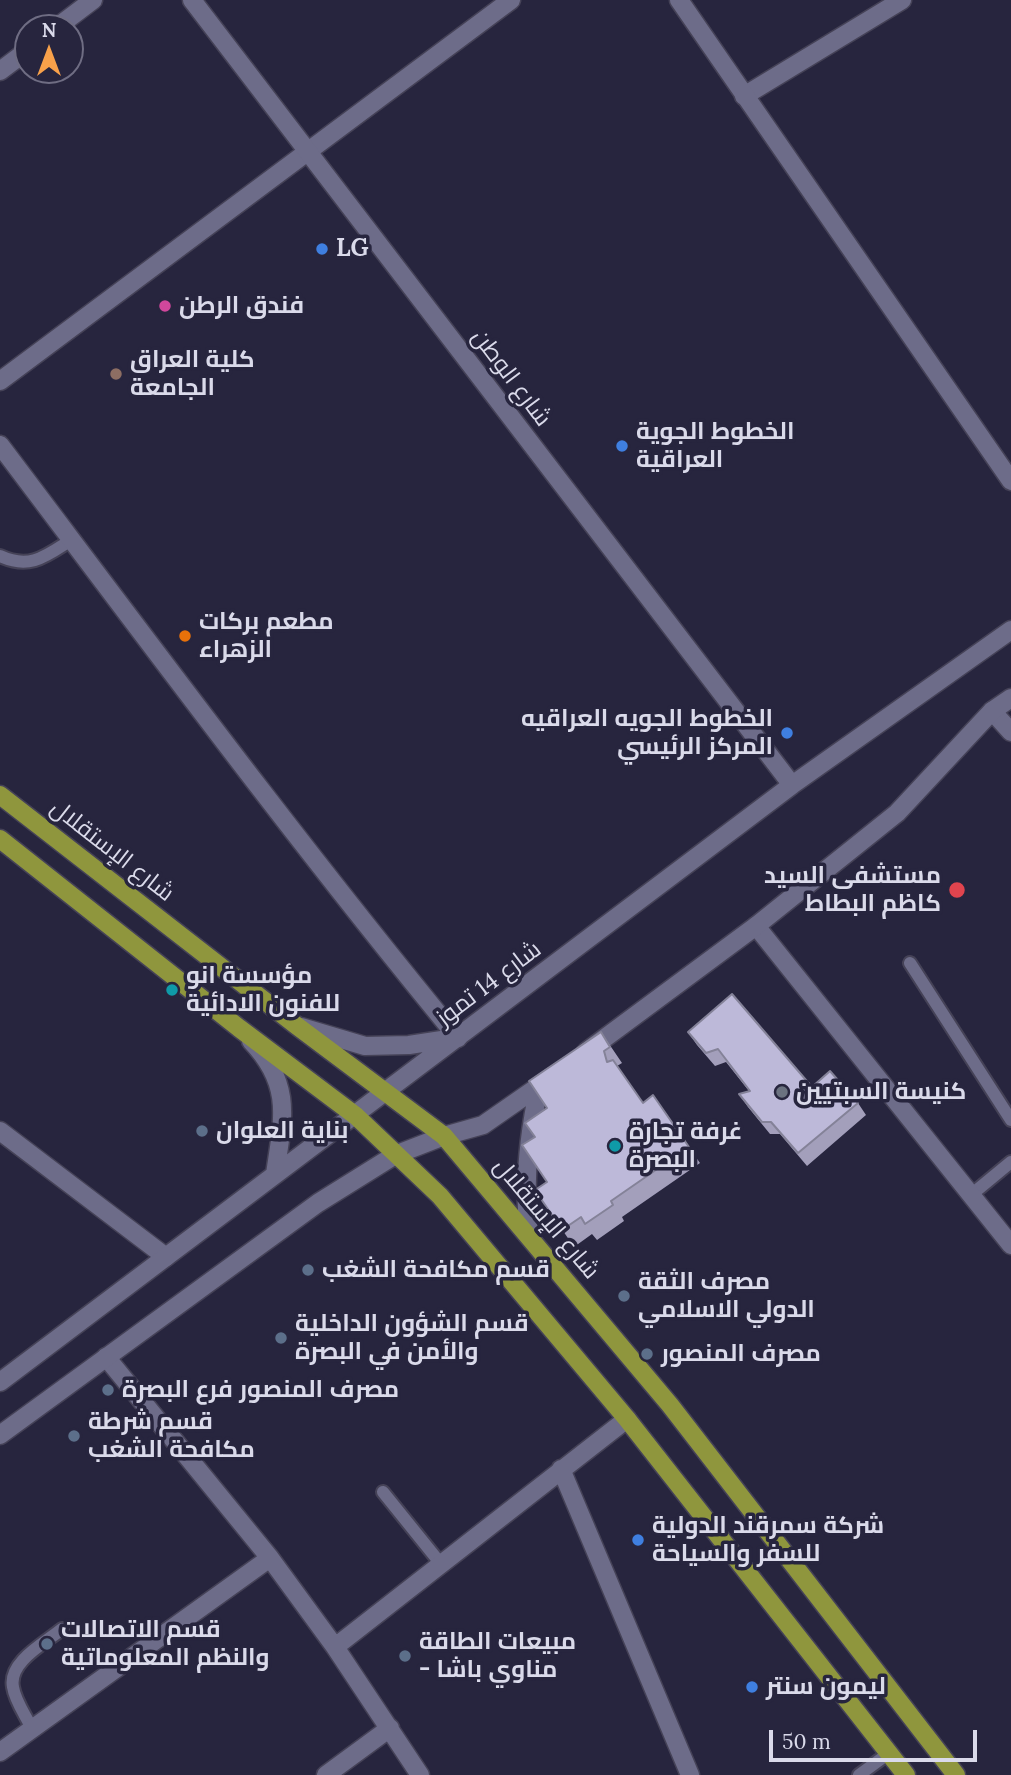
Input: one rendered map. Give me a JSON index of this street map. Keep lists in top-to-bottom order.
{
  "streets": {
    "main road": ["شارع الإستقلال"],
    "street": ["شارع الوطن", "شارع 14 تموز"]
  },
  "crossings": [
    ["شارع الوطن", "شارع 14 تموز"],
    ["شارع الإستقلال", "شارع 14 تموز"]
  ],
  "places": [
    "LG",
    "فندق الرطن",
    "كلية العراق الجامعة",
    "الخطوط الجوية العراقية",
    "مطعم بركات الزهراء",
    "الخطوط الجويه العراقيه المركز الرئيسي",
    "مستشفى السيد كاظم البطاط",
    "مؤسسة انو للفنون الادائية",
    "كنيسة السبتيين",
    "بناية العلوان",
    "غرفة تجارة البصرة",
    "قسم مكافحة الشغب",
    "مصرف الثقة الدولي الاسلامي",
    "قسم الشؤون الداخلية والأمن في البصرة",
    "مصرف المنصور",
    "مصرف المنصور فرع البصرة",
    "قسم شرطة مكافحة الشغب",
    "شركة سمرقند الدولية للسفر والسياحة",
    "قسم الاتصالات والنظم المعلوماتية",
    "مبيعات الطاقة - مناوي باشا",
    "ليمون سنتر"
  ],
  "scale_bar": "50 m",
  "north": "top"
}
